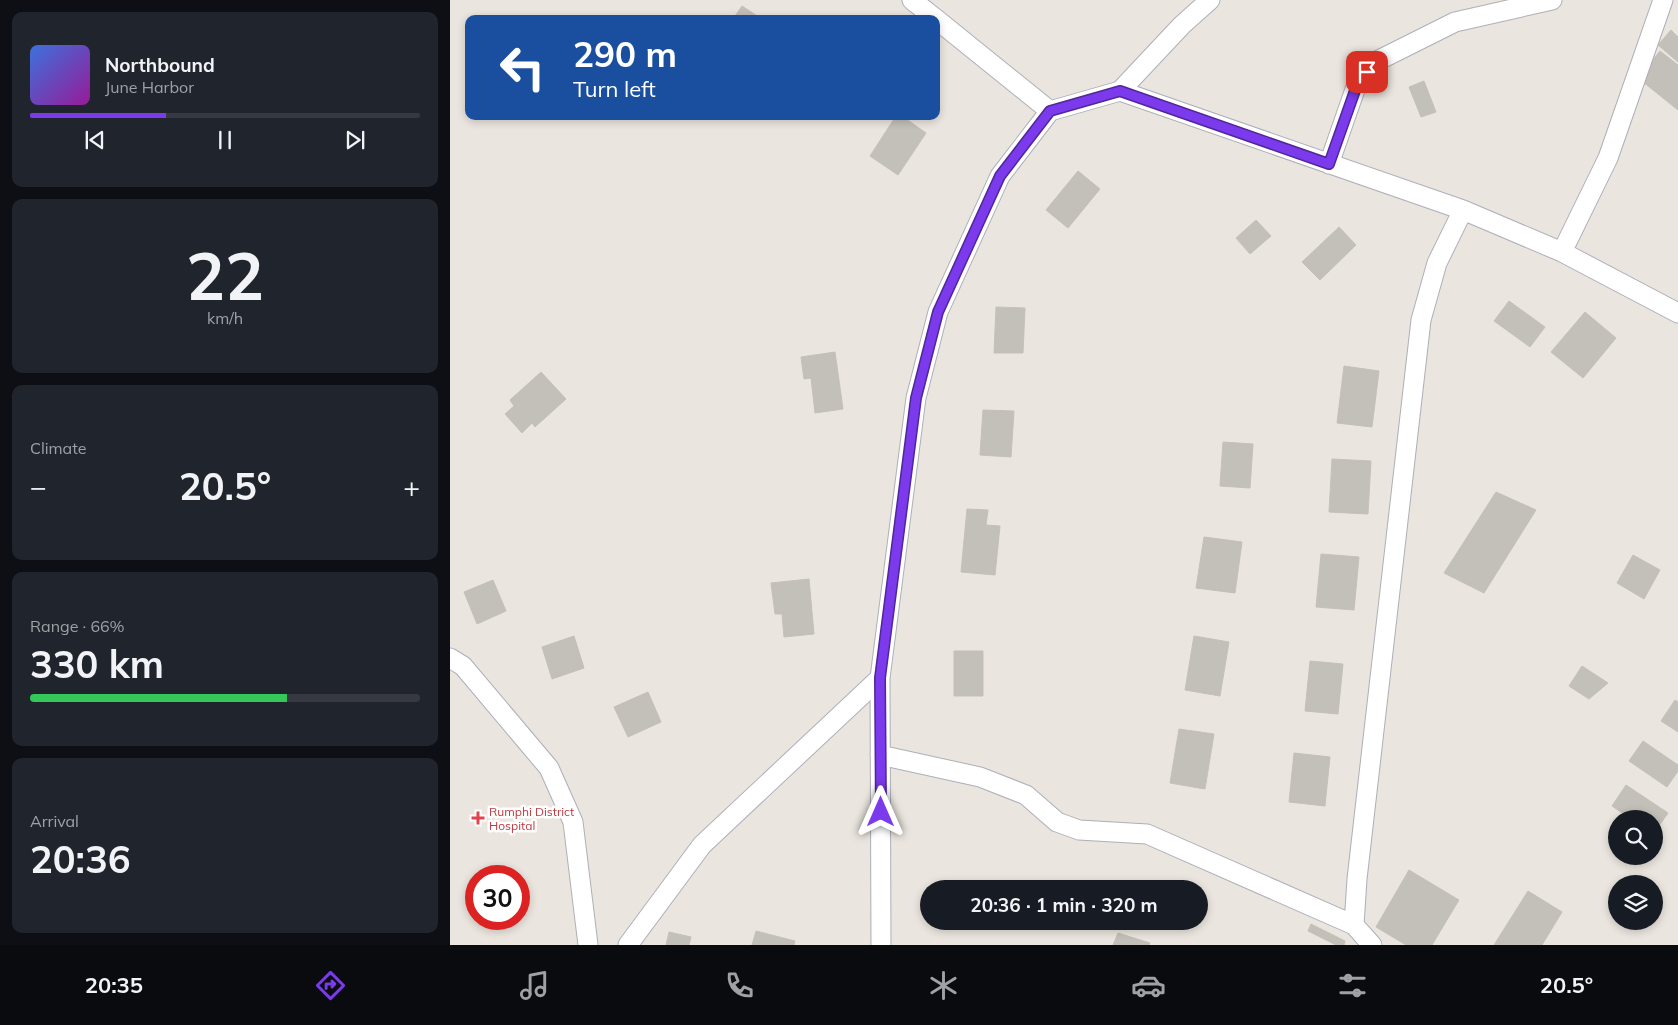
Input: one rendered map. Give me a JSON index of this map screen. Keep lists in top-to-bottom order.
{
  "places": {
    "health": ["Rumphi District Hospital"]
  },
  "page": {
    "turn": ["290 m", "Turn left"],
    "song": ["Northbound", "June Harbor"],
    "tile": [
      ["22", "km/h"],
      "Climate",
      ["Range · 66%", "330 km"],
      ["Arrival", "20:36"]
    ],
    "heat": ["−", "20.5°", "+"],
    "limit": "30",
    "trip": "20:36 · 1 min · 320 m",
    "tabs": ["20:35", "20.5°"]
  }
}
